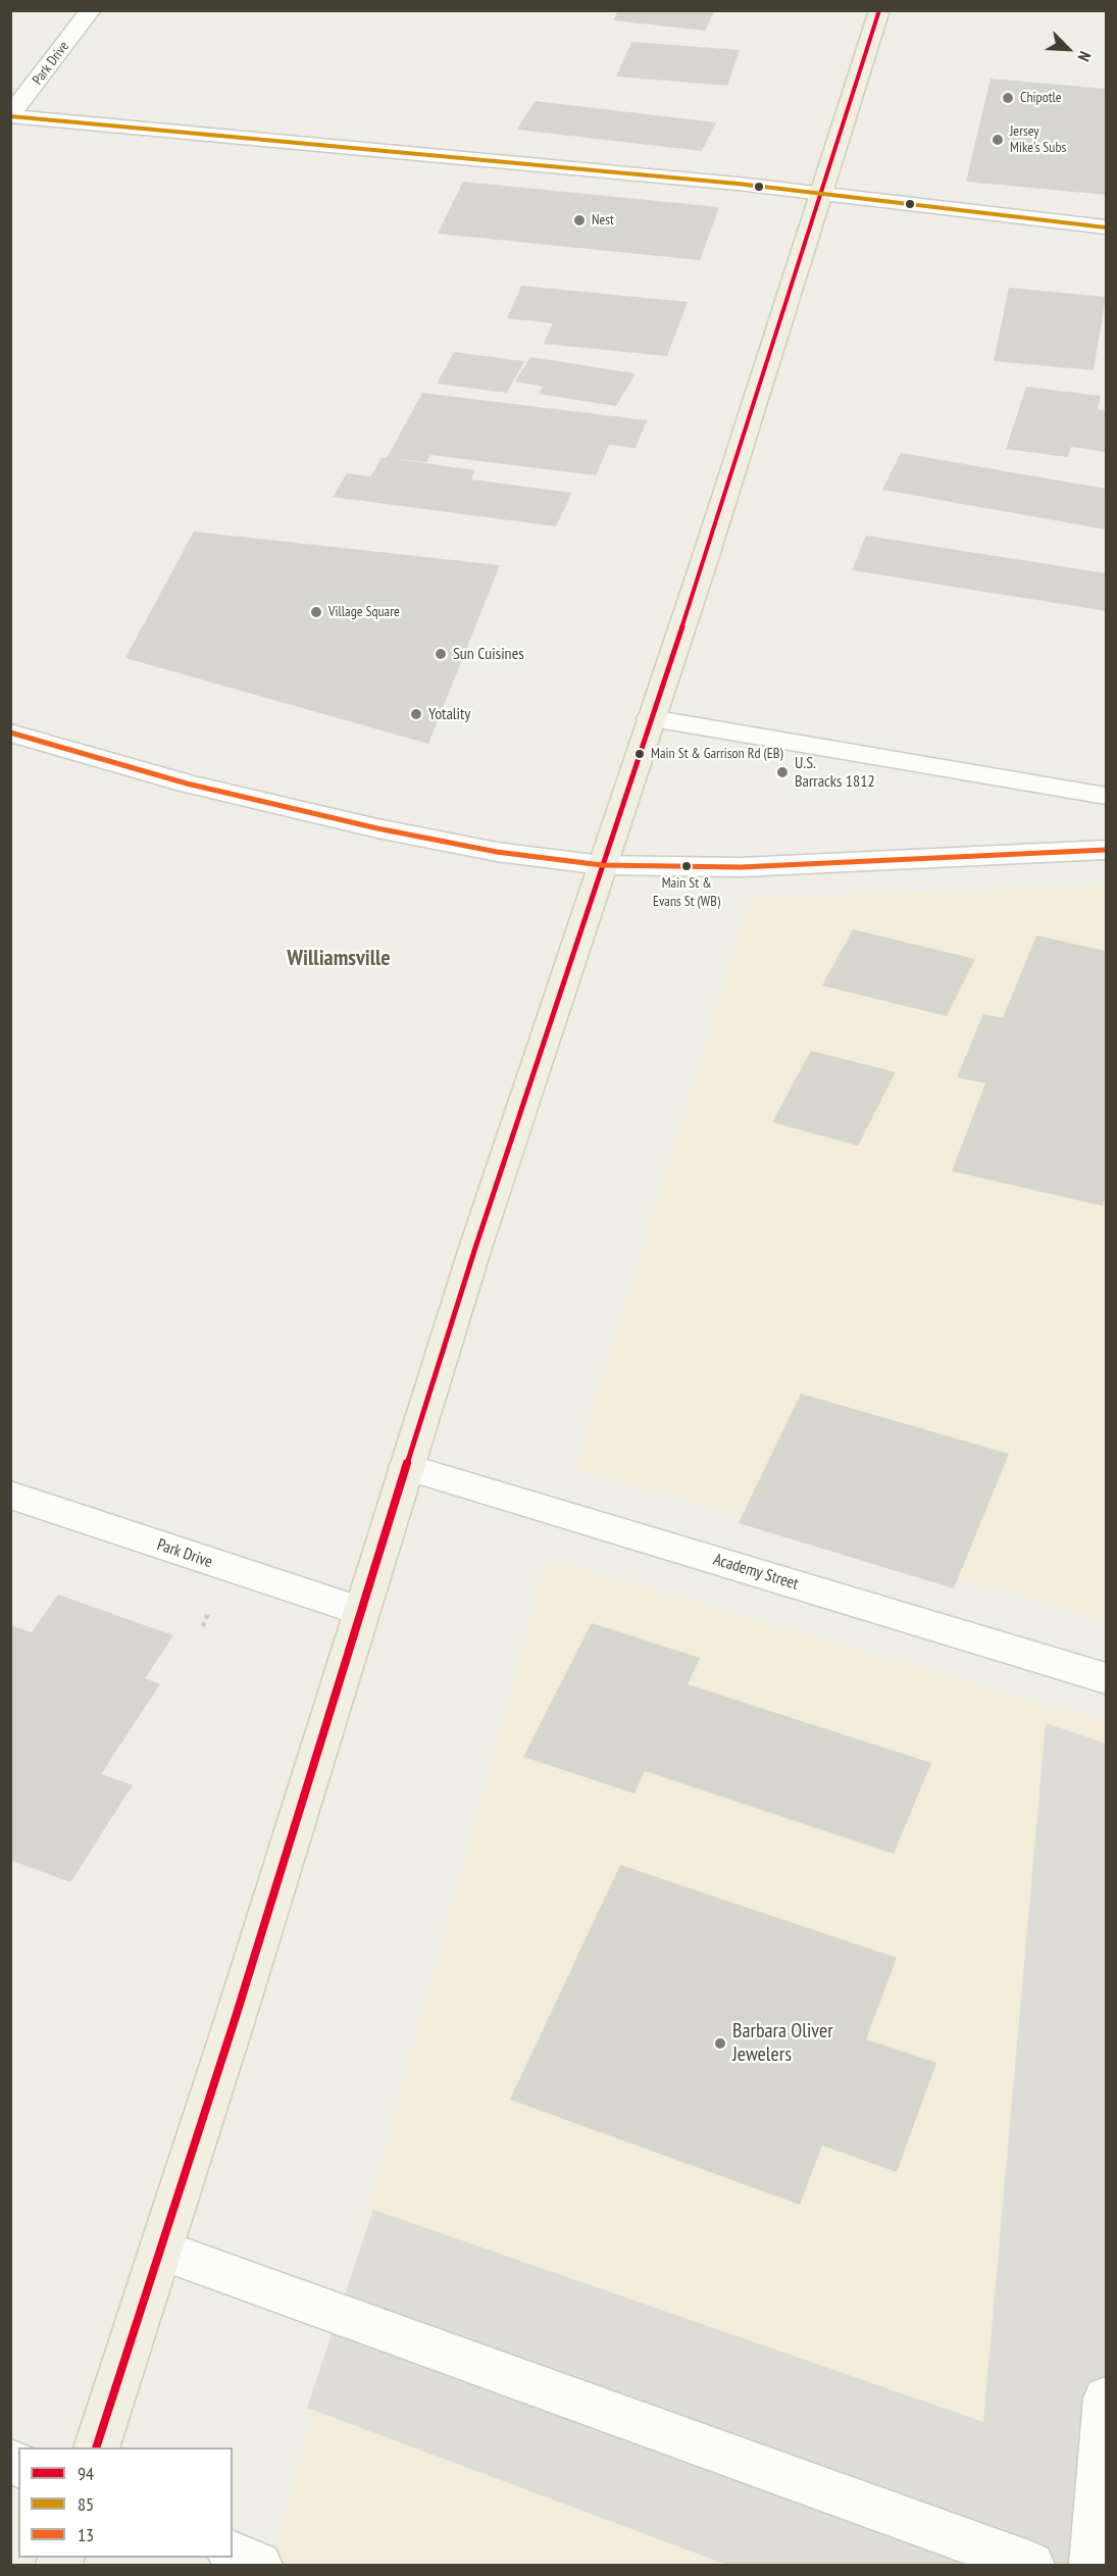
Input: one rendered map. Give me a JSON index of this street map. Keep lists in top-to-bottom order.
{
  "streets": {
    "street": ["Park Drive", "Academy Street"]
  },
  "districts": ["Williamsville"],
  "places": [
    "Chipotle",
    "Jersey Mike's Subs",
    "Nest",
    "Village Square",
    "Sun Cuisines",
    "Yotality",
    "Main St & Garrison Rd (EB)",
    "U.S. Barracks 1812",
    "Main St & Evans St (WB)",
    "Barbara Oliver Jewelers"
  ],
  "lines": ["transit line 94", "transit line 85", "transit line 13"],
  "legend": ["94", "85", "13"],
  "north": "bottom right"
}
